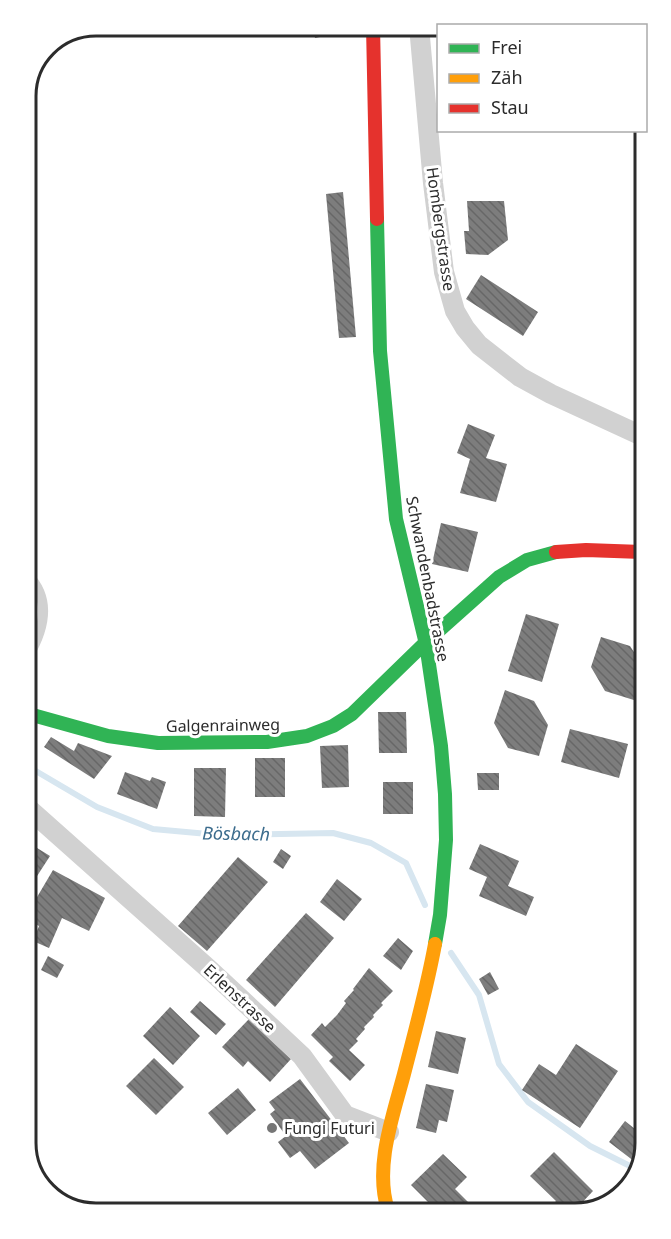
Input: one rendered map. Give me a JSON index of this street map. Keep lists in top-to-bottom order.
{
  "streets": {
    "street": [
      "Hombergstrasse",
      "Schwandenbadstrasse",
      "Galgenrainweg",
      "Erlenstrasse"
    ]
  },
  "crossings": [
    ["Schwandenbadstrasse", "Galgenrainweg"],
    ["Schwandenbadstrasse", "Erlenstrasse"]
  ],
  "water": ["Bösbach"],
  "places": ["Fungi Futuri"],
  "legend": ["Frei", "Zäh", "Stau"]
}
